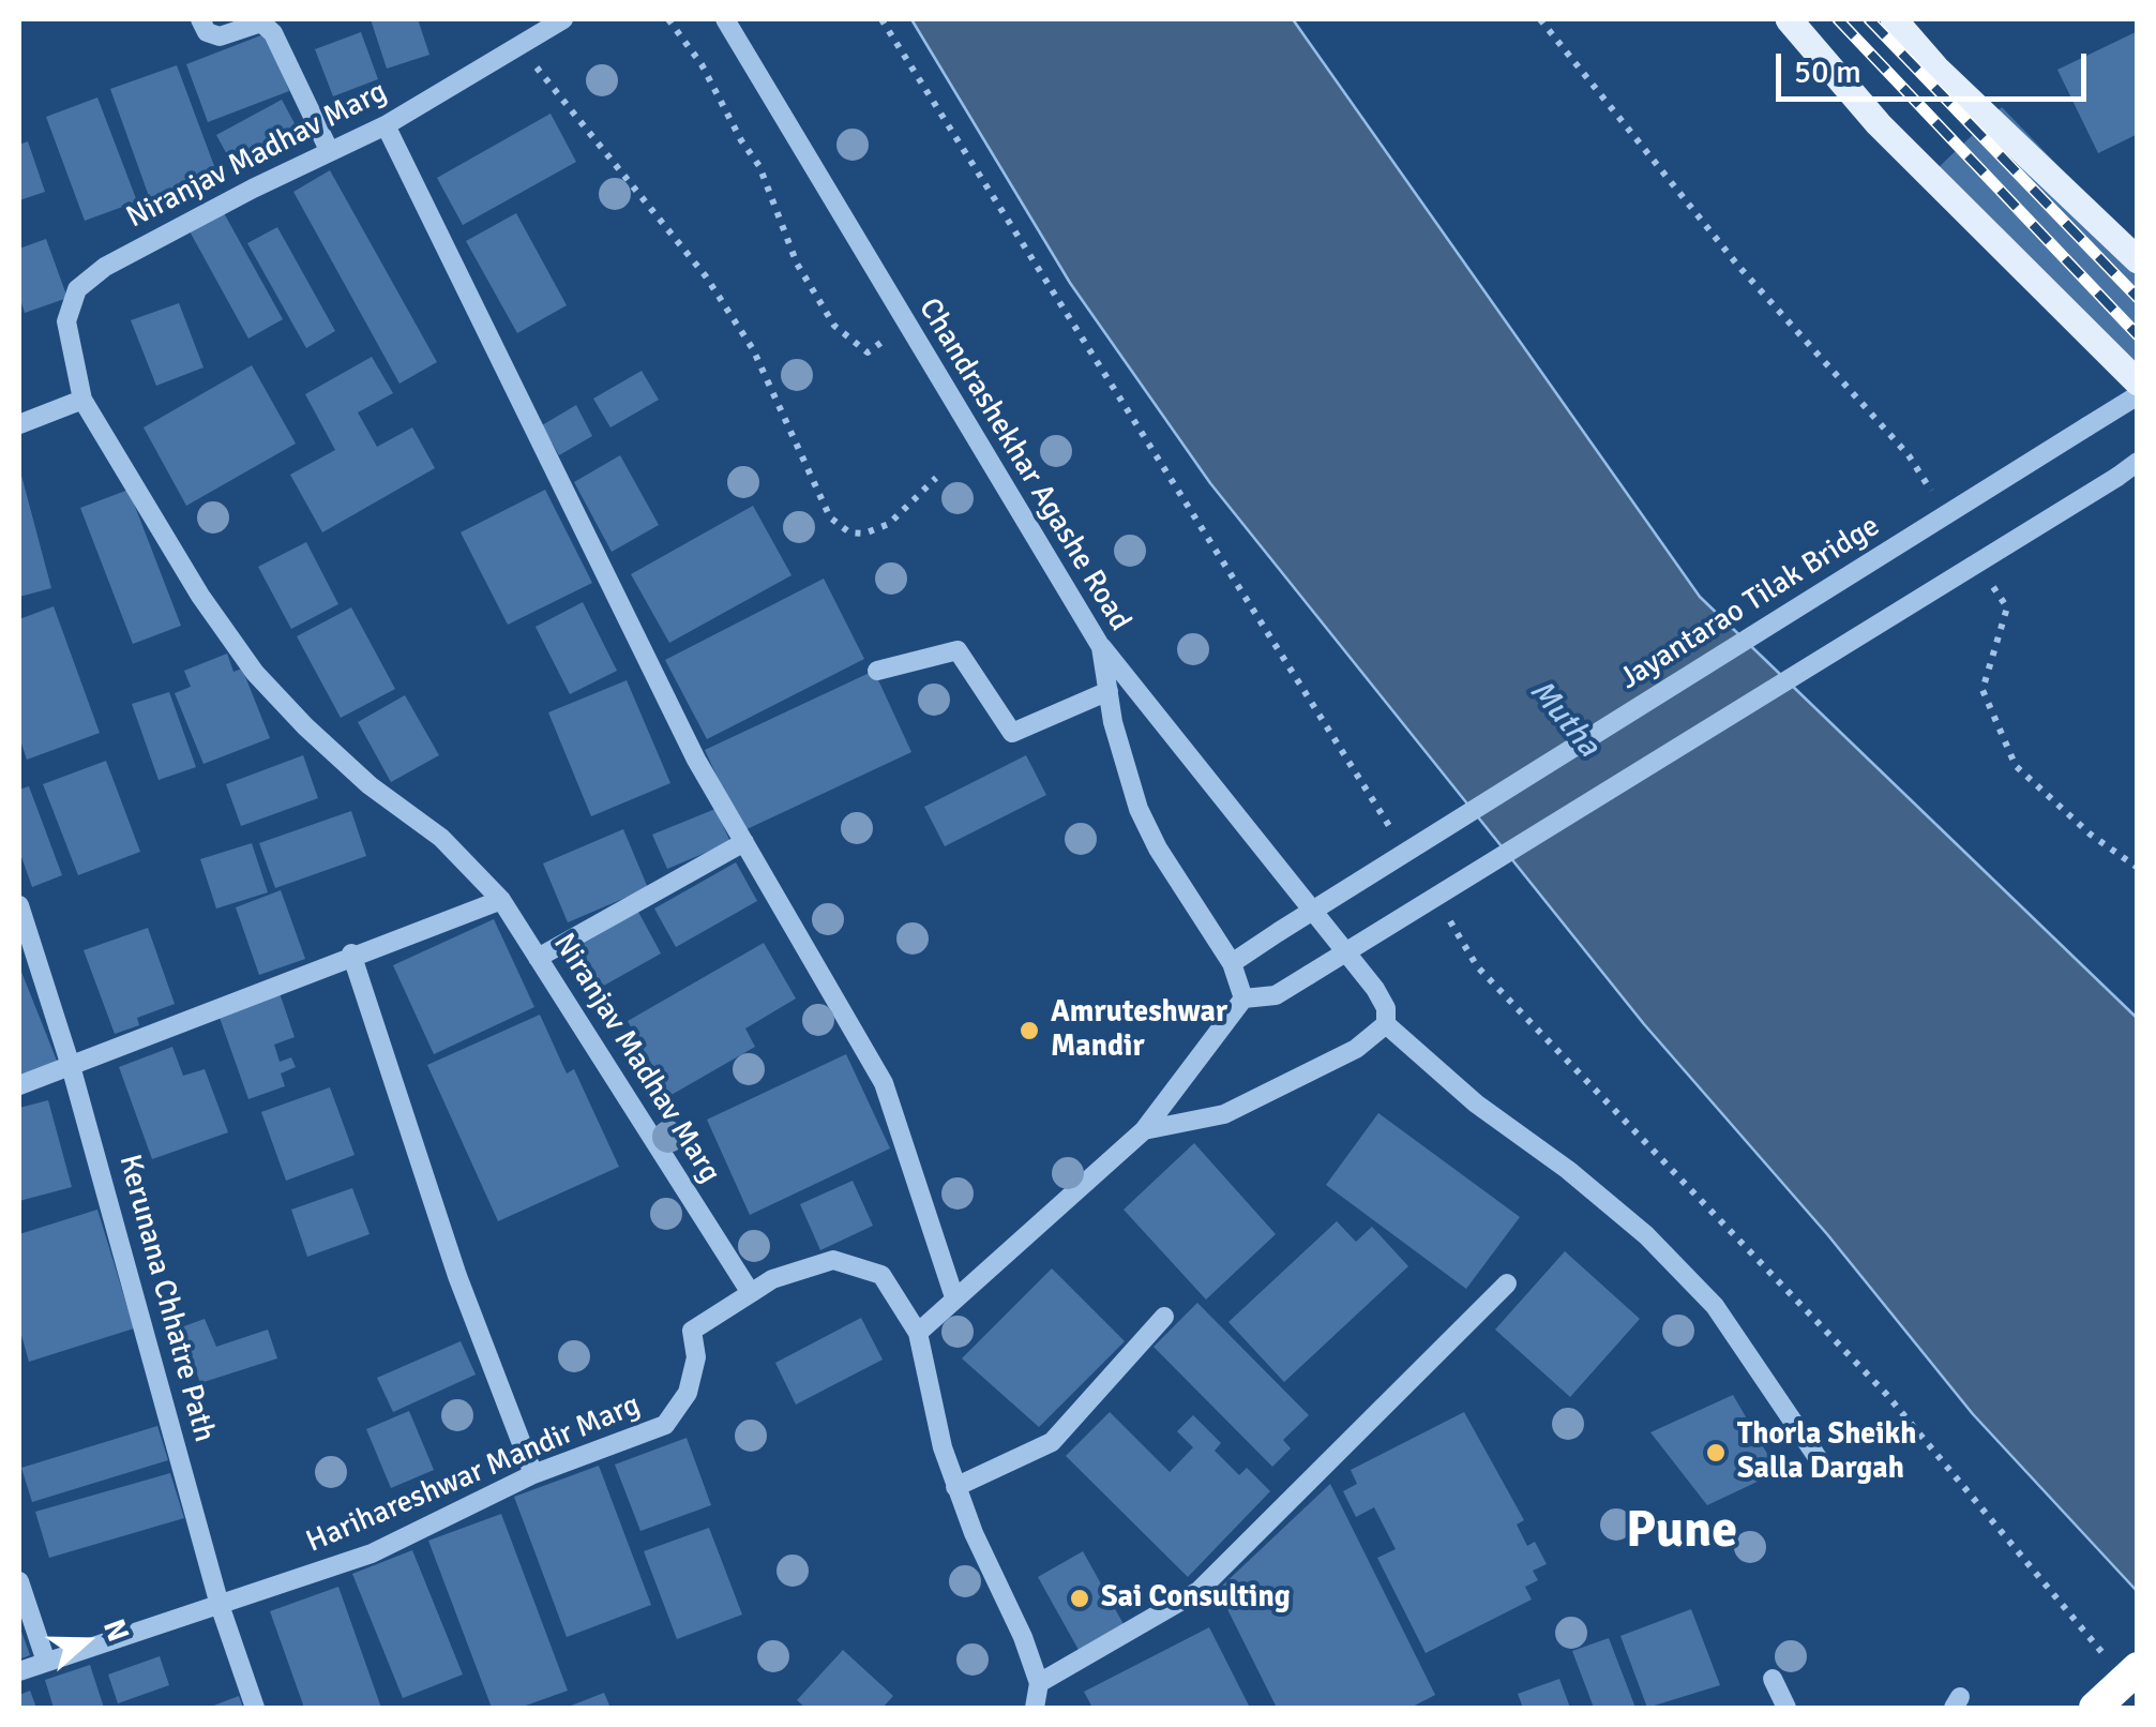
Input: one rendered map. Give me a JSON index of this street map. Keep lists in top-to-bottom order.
{
  "streets": {
    "street": [
      "Niranjav Madhav Marg",
      "Chandrashekhar Agashe Road",
      "Jayantarao Tilak Bridge",
      "Kerunana Chhatre Path",
      "Harihareshwar Mandir Marg"
    ]
  },
  "crossings": [
    ["Niranjav Madhav Marg", "Harihareshwar Mandir Marg"],
    ["Chandrashekhar Agashe Road", "Jayantarao Tilak Bridge"],
    ["Kerunana Chhatre Path", "Harihareshwar Mandir Marg"]
  ],
  "districts": ["Pune"],
  "water": ["Mutha"],
  "places": ["Amruteshwar Mandir", "Thorla Sheikh Salla Dargah", "Sai Consulting"],
  "scale_bar": "50 m",
  "north": "right"
}
